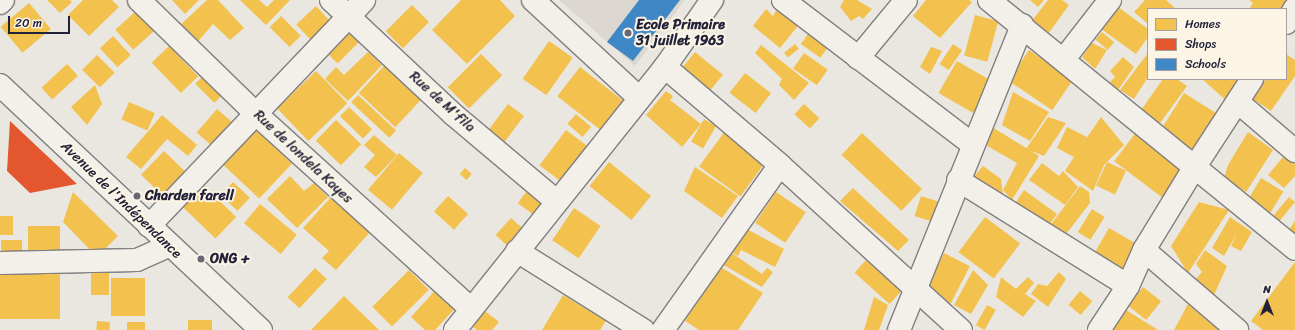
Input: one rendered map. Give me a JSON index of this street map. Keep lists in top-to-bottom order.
{
  "streets": {
    "street": ["Rue de M'fila", "Rue de londela Kayes", "Avenue de l'Indépendance"]
  },
  "places": ["Ecole Primaire 31 juillet 1963", "Charden farell", "ONG +"],
  "legend": ["Homes", "Shops", "Schools"],
  "scale_bar": "20 m",
  "north": "top"
}
